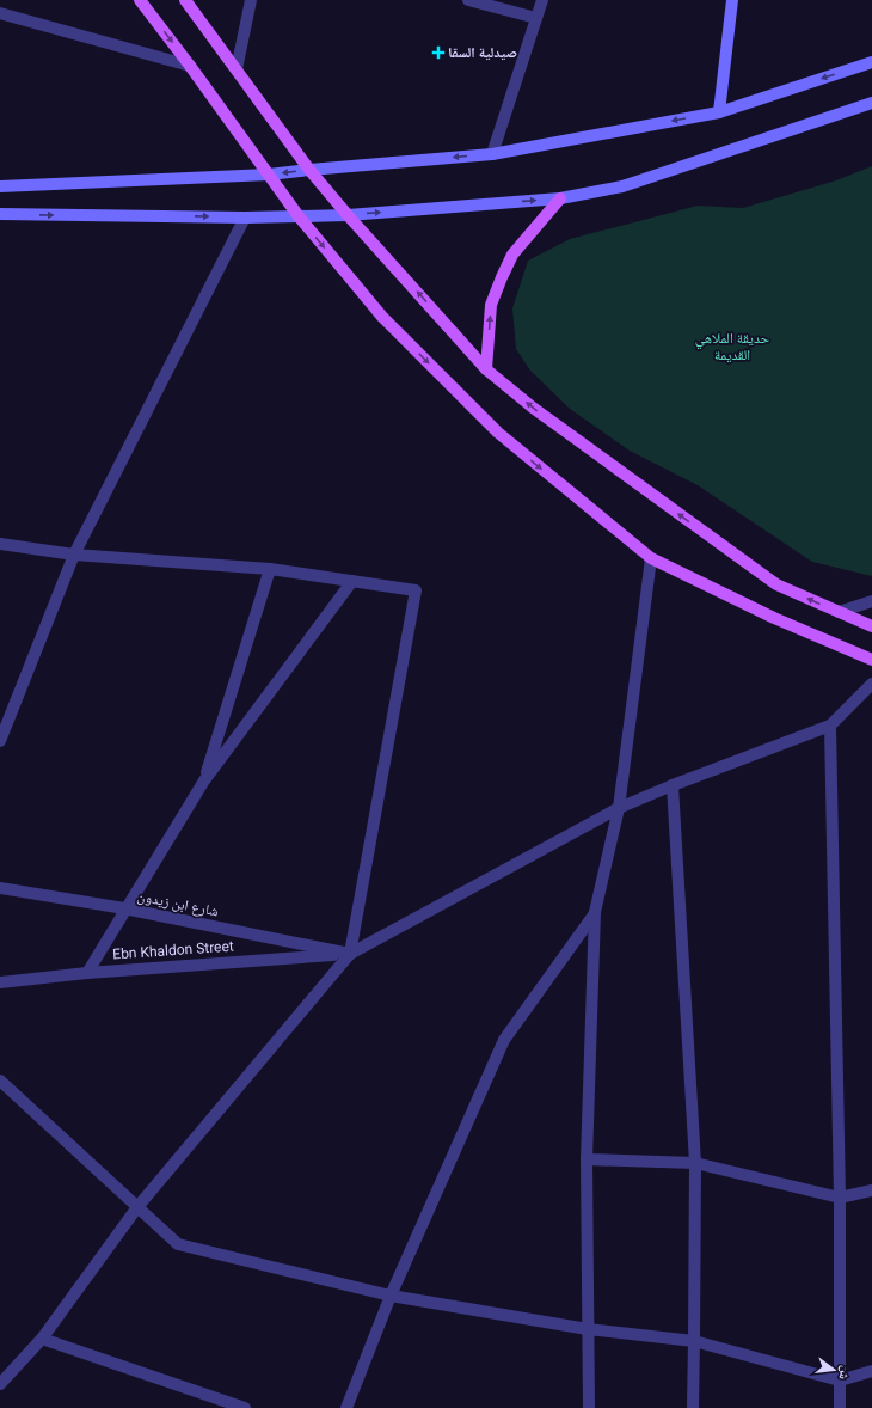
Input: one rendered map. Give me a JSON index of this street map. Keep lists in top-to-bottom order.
{
  "streets": {
    "street": ["شارع ابن زيدون", "Ebn Khaldon Street"]
  },
  "crossings": [
    ["شارع ابن زيدون", "Ebn Khaldon Street"]
  ],
  "parks": ["حديقة الملاهي القديمة"],
  "places": {
    "health": ["صيدلية السقا"]
  },
  "north": "right"
}
